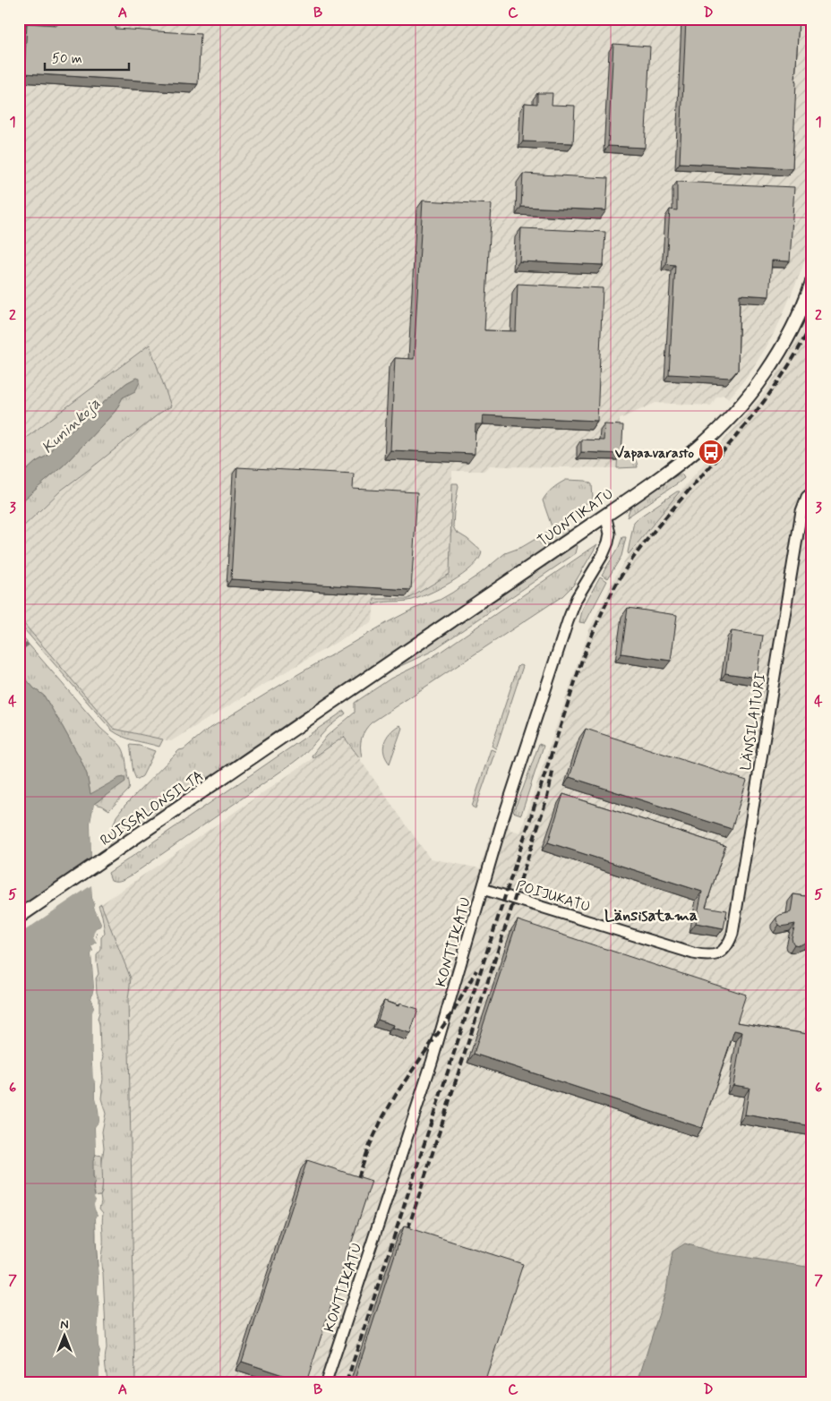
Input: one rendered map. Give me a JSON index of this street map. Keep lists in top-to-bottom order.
{
  "streets": {
    "street": [
      "TUONTIKATU",
      "LÄNSILAITURI",
      "RUISSALONSILTA",
      "POIJUKATU",
      "KONTTIKATU"
    ]
  },
  "crossings": [
    ["TUONTIKATU", "RUISSALONSILTA"],
    ["TUONTIKATU", "KONTTIKATU"],
    ["LÄNSILAITURI", "POIJUKATU"],
    ["POIJUKATU", "KONTTIKATU"]
  ],
  "districts": ["Länsisatama"],
  "water": ["Kuninkoja"],
  "places": {
    "bus stop": ["Vapaavarasto"]
  },
  "scale_bar": "50 m",
  "north": "top",
  "grid": {
    "columns": [
      "A",
      "B",
      "C",
      "D"
    ],
    "rows": [
      "1",
      "2",
      "3",
      "4",
      "5",
      "6",
      "7"
    ]
  }
}
